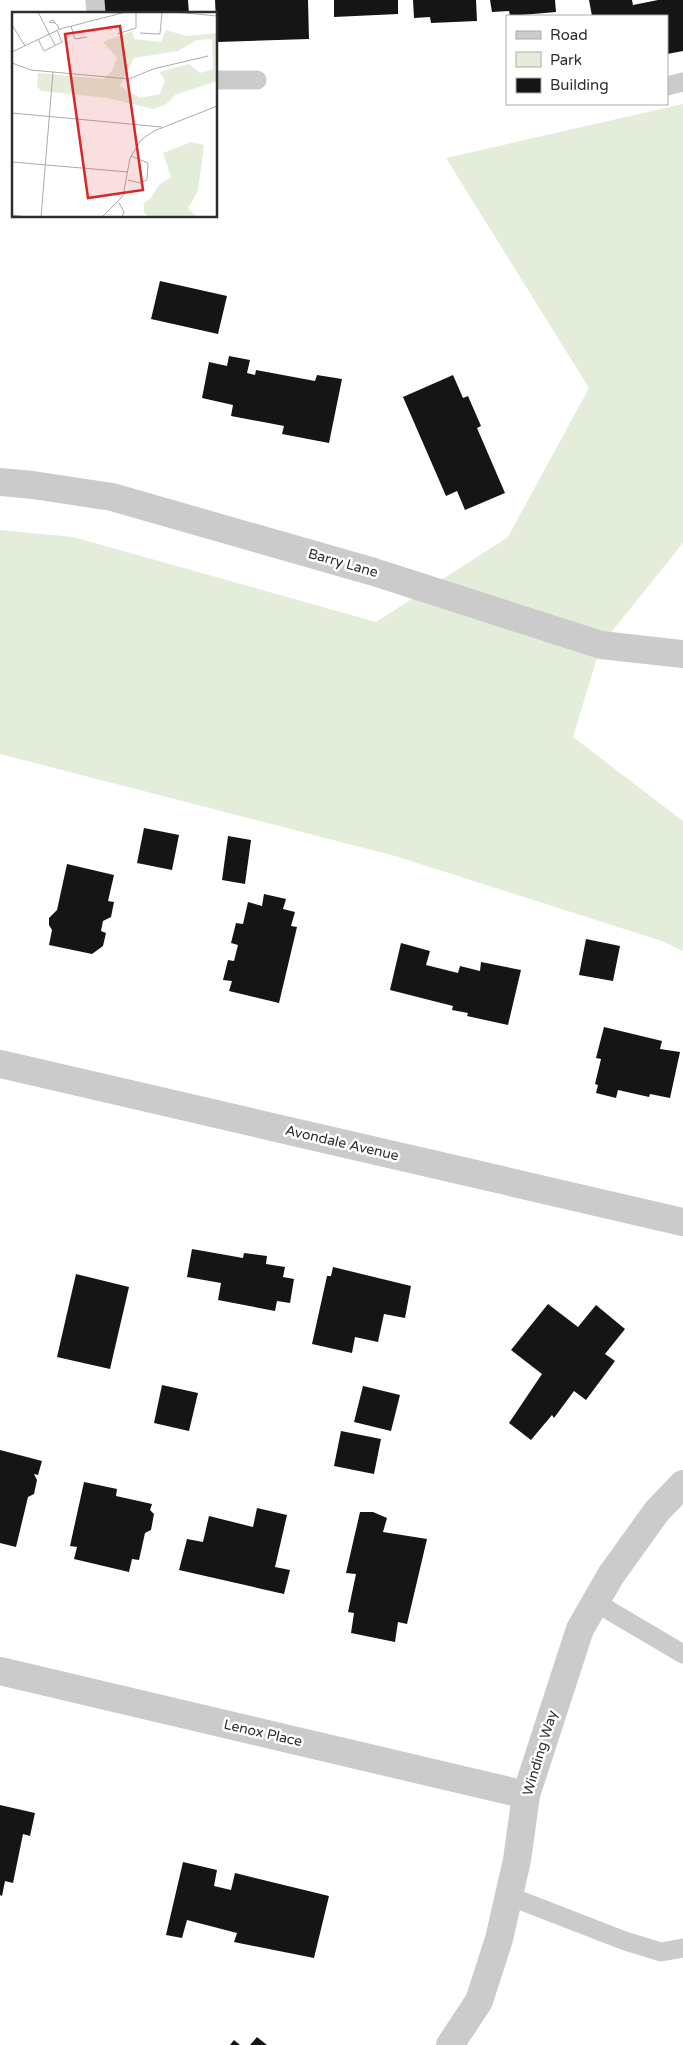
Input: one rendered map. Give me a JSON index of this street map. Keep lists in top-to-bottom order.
{
  "streets": {
    "street": [
      "Barry Lane",
      "Avondale Avenue",
      "Lenox Place",
      "Winding Way"
    ]
  },
  "crossings": [
    ["Lenox Place", "Winding Way"]
  ],
  "legend": ["Road", "Park", "Building"]
}
